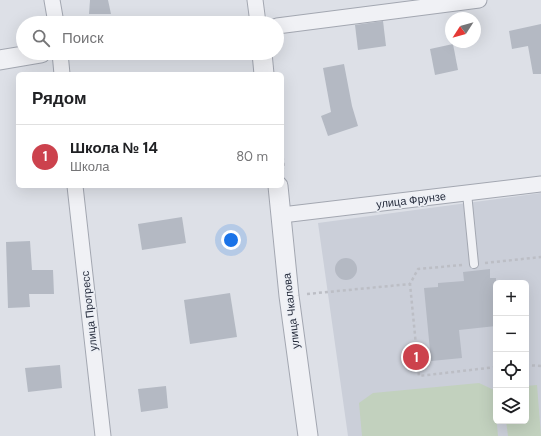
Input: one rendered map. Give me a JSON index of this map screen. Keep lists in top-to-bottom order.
{
  "streets": {
    "street": ["улица Фрунзе", "улица Прогресс", "улица Чкалова"]
  },
  "crossings": [
    ["улица Фрунзе", "улица Чкалова"]
  ],
  "north": "bottom left",
  "page": {
    "search": "Поиск",
    "heading": "Рядом",
    "list": [
      {
        "mark": "1",
        "name": "Школа № 14",
        "note": "Школа",
        "value": "80 m"
      }
    ],
    "map_buttons": ["+", "−"],
    "pins": "1"
  }
}
